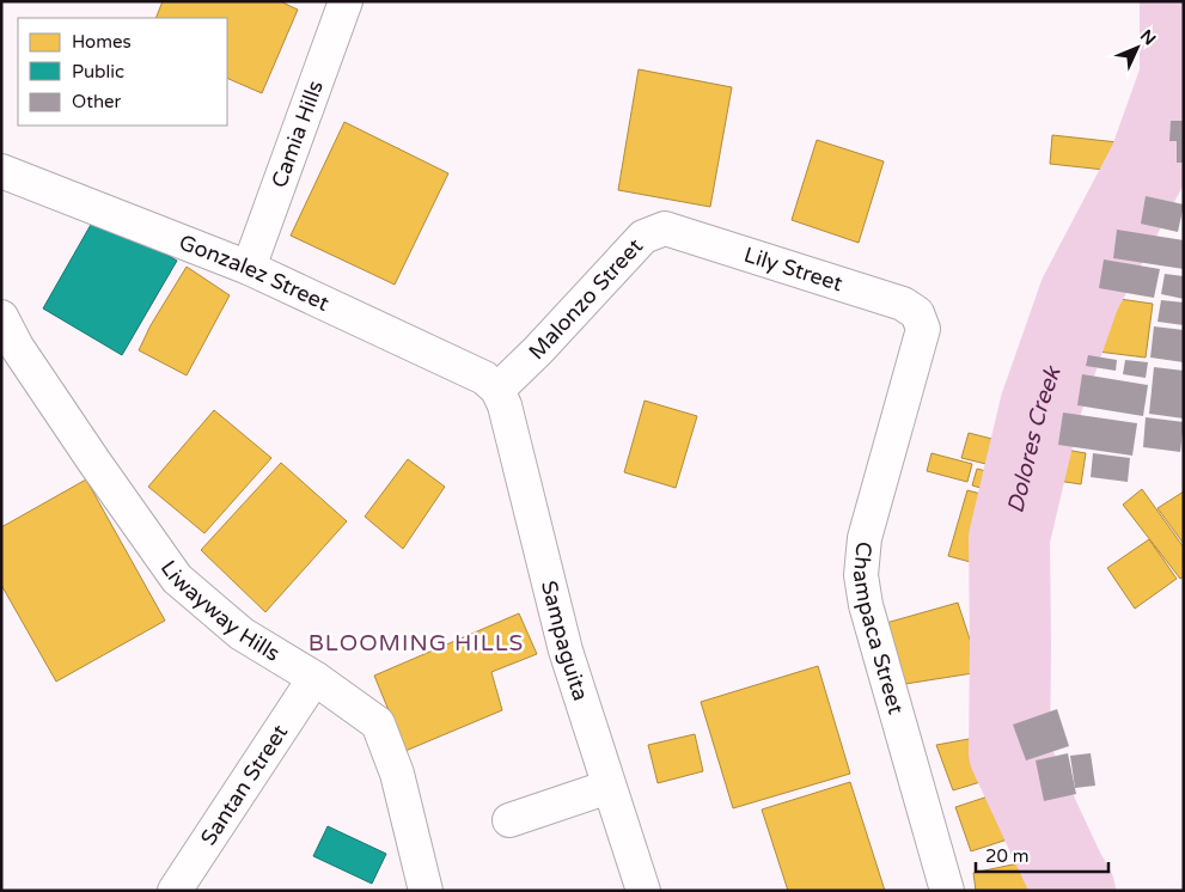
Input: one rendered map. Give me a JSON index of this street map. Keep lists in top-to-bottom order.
{
  "streets": {
    "street": [
      "Camia Hills",
      "Lily Street",
      "Gonzalez Street",
      "Malonzo Street",
      "Liwayway Hills",
      "Champaca Street",
      "Sampaguita",
      "Santan Street"
    ]
  },
  "crossings": [
    ["Camia Hills", "Gonzalez Street"],
    ["Lily Street", "Malonzo Street"],
    ["Lily Street", "Champaca Street"],
    ["Gonzalez Street", "Malonzo Street"],
    ["Gonzalez Street", "Sampaguita"],
    ["Malonzo Street", "Sampaguita"],
    ["Liwayway Hills", "Santan Street"]
  ],
  "districts": ["BLOOMING HILLS"],
  "water": ["Dolores Creek"],
  "legend": ["Homes", "Public", "Other"],
  "scale_bar": "20 m",
  "north": "top right"
}
